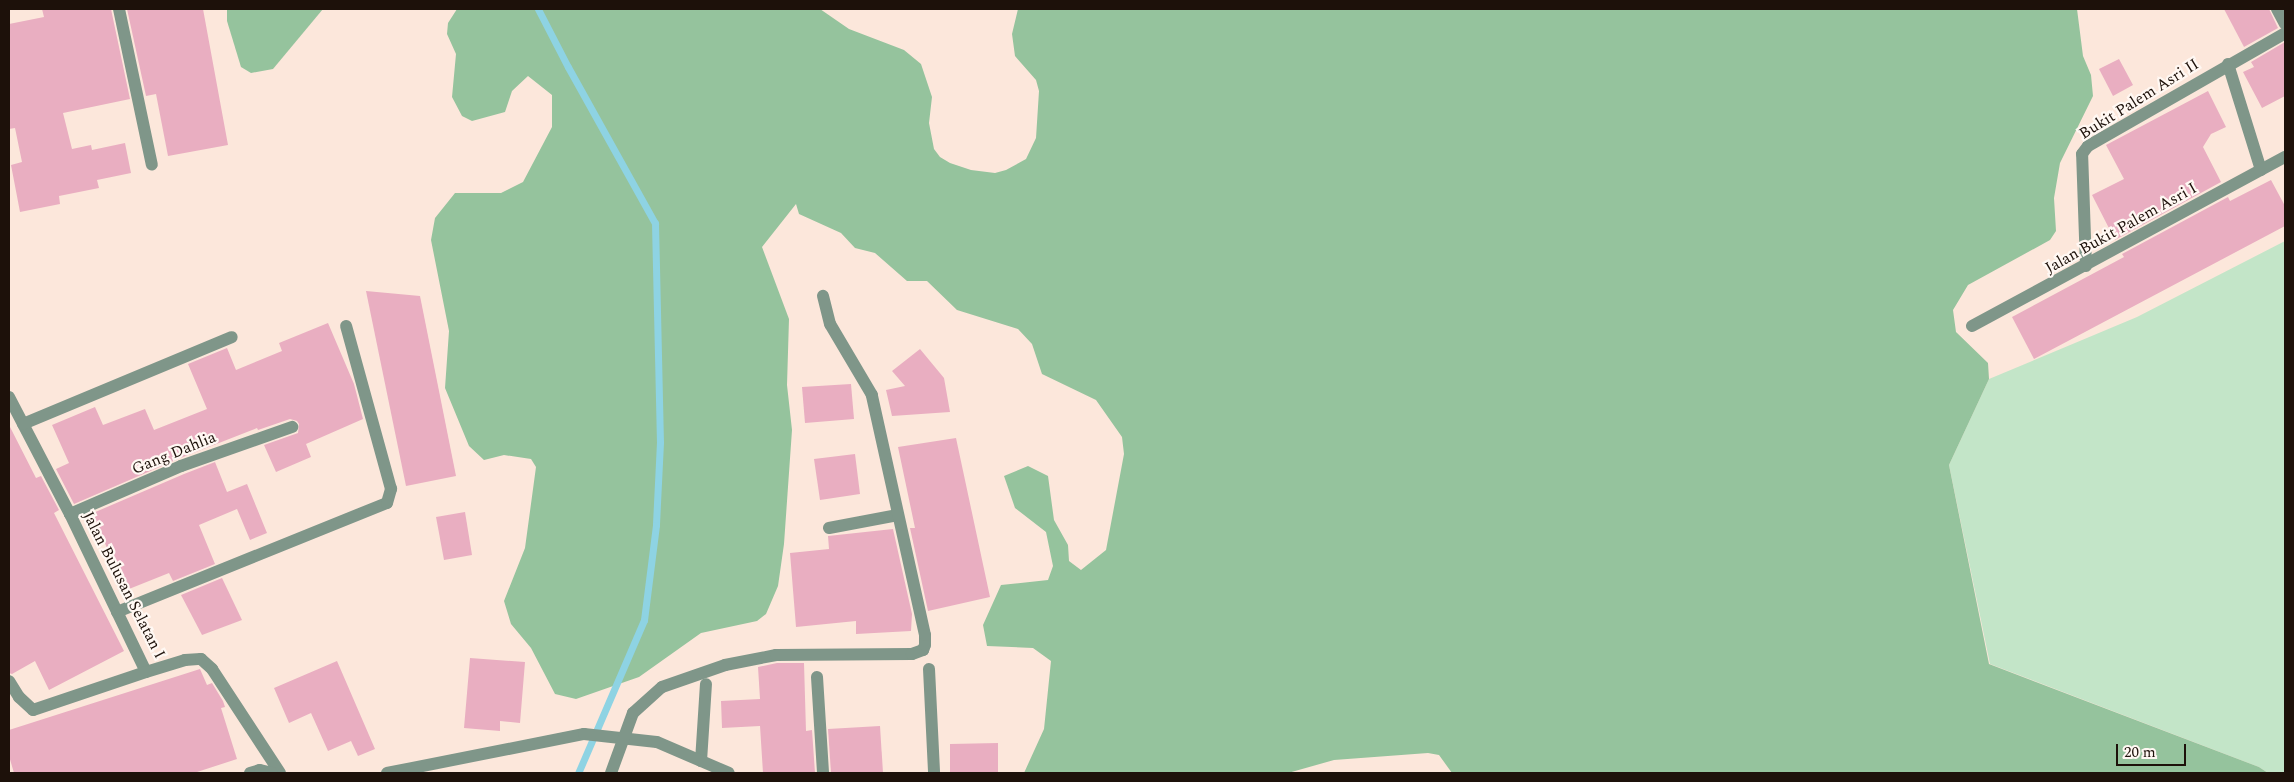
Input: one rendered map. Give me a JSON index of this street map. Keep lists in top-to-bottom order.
{
  "streets": {
    "street": [
      "Bukit Palem Asri II",
      "Jalan Bukit Palem Asri I",
      "Gang Dahlia",
      "Jalan Bulusan Selatan I"
    ]
  },
  "crossings": [
    ["Bukit Palem Asri II", "Jalan Bukit Palem Asri I"],
    ["Gang Dahlia", "Jalan Bulusan Selatan I"]
  ],
  "scale_bar": "20 m"
}
